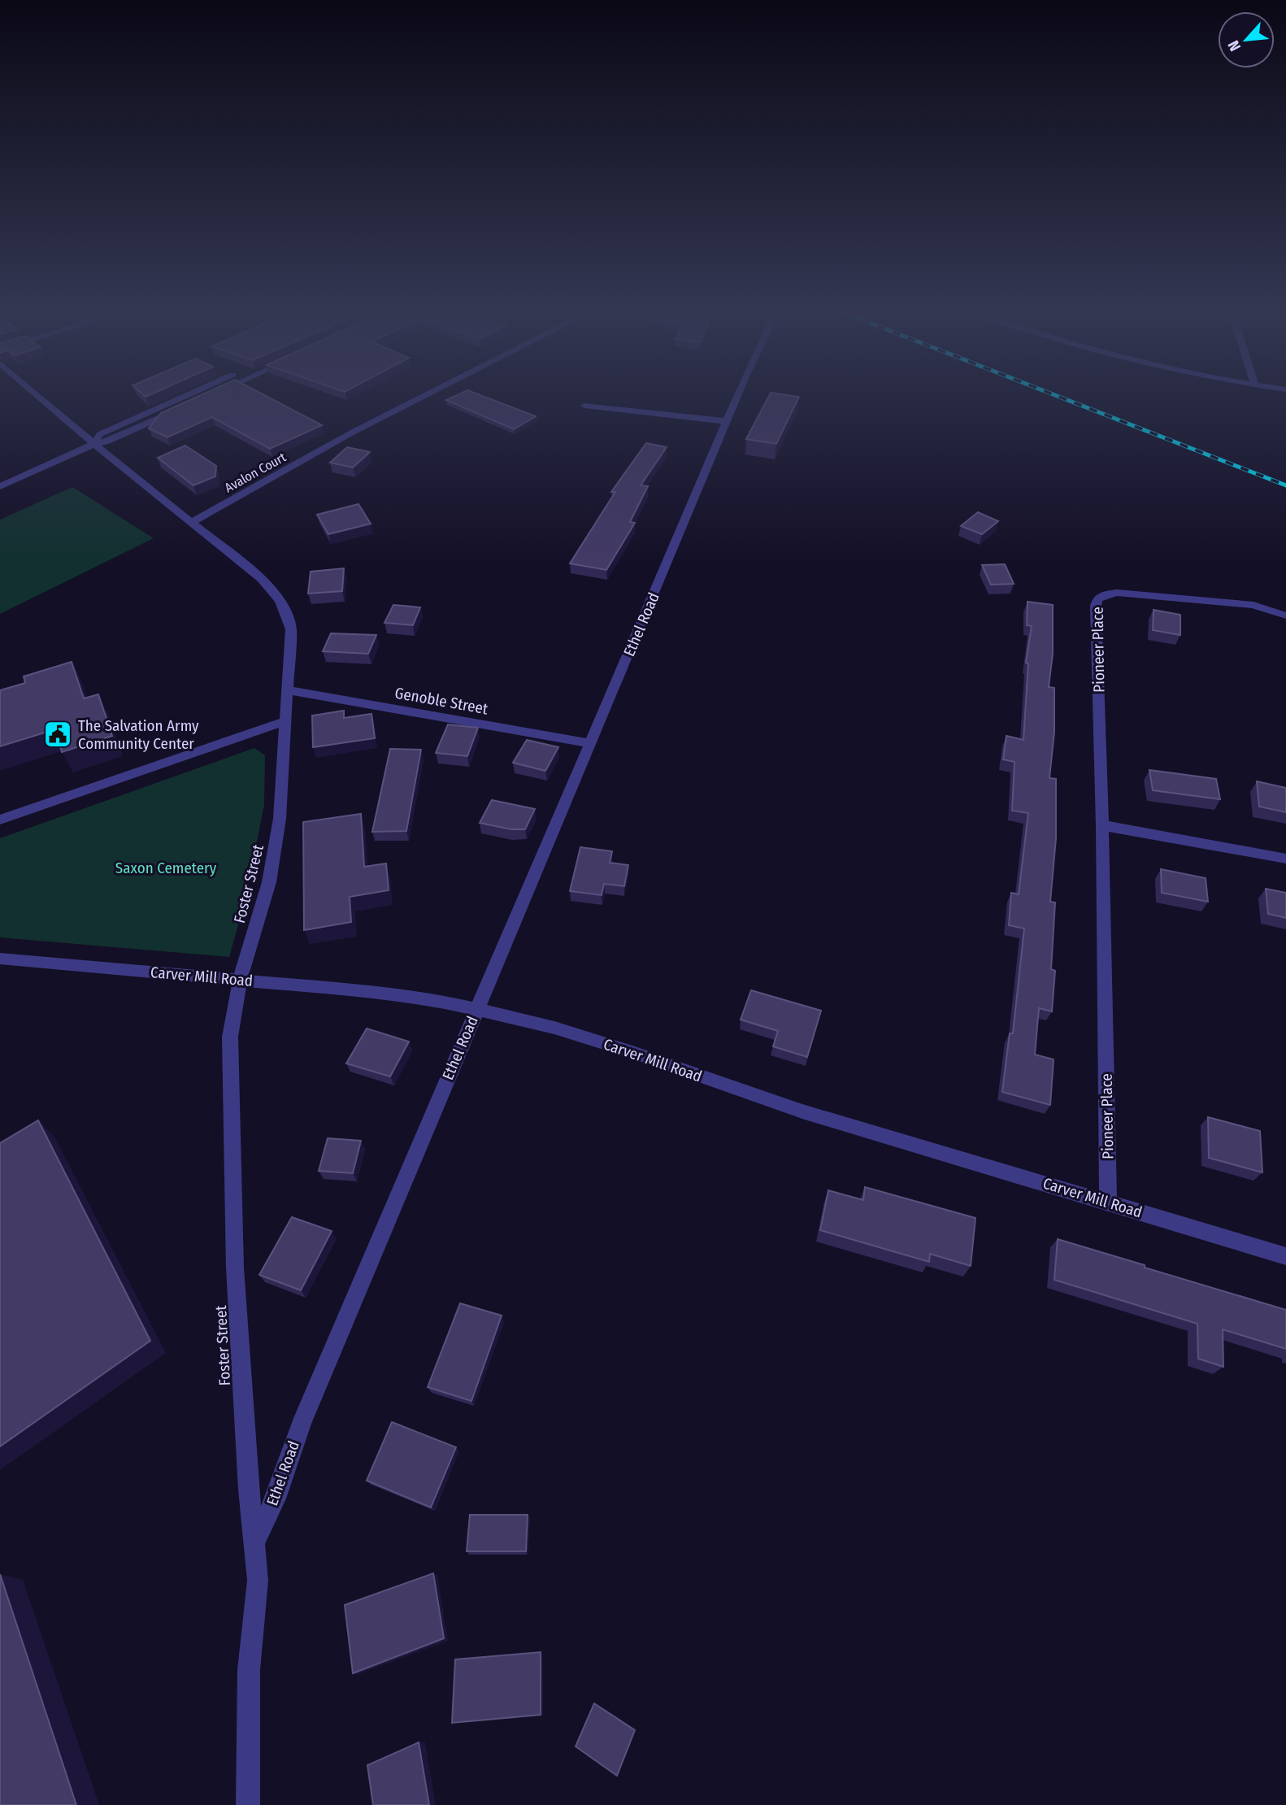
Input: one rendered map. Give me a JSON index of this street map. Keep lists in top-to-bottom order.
{
  "streets": {
    "street": [
      "Avalon Court",
      "Ethel Road",
      "Pioneer Place",
      "Genoble Street",
      "Foster Street",
      "Carver Mill Road"
    ]
  },
  "crossings": [
    ["Avalon Court", "Foster Street"],
    ["Ethel Road", "Genoble Street"],
    ["Ethel Road", "Foster Street"],
    ["Ethel Road", "Carver Mill Road"],
    ["Pioneer Place", "Carver Mill Road"],
    ["Genoble Street", "Foster Street"],
    ["Foster Street", "Carver Mill Road"]
  ],
  "parks": ["Saxon Cemetery"],
  "places": {
    "public building": ["The Salvation Army Community Center"]
  },
  "north": "bottom left"
}
